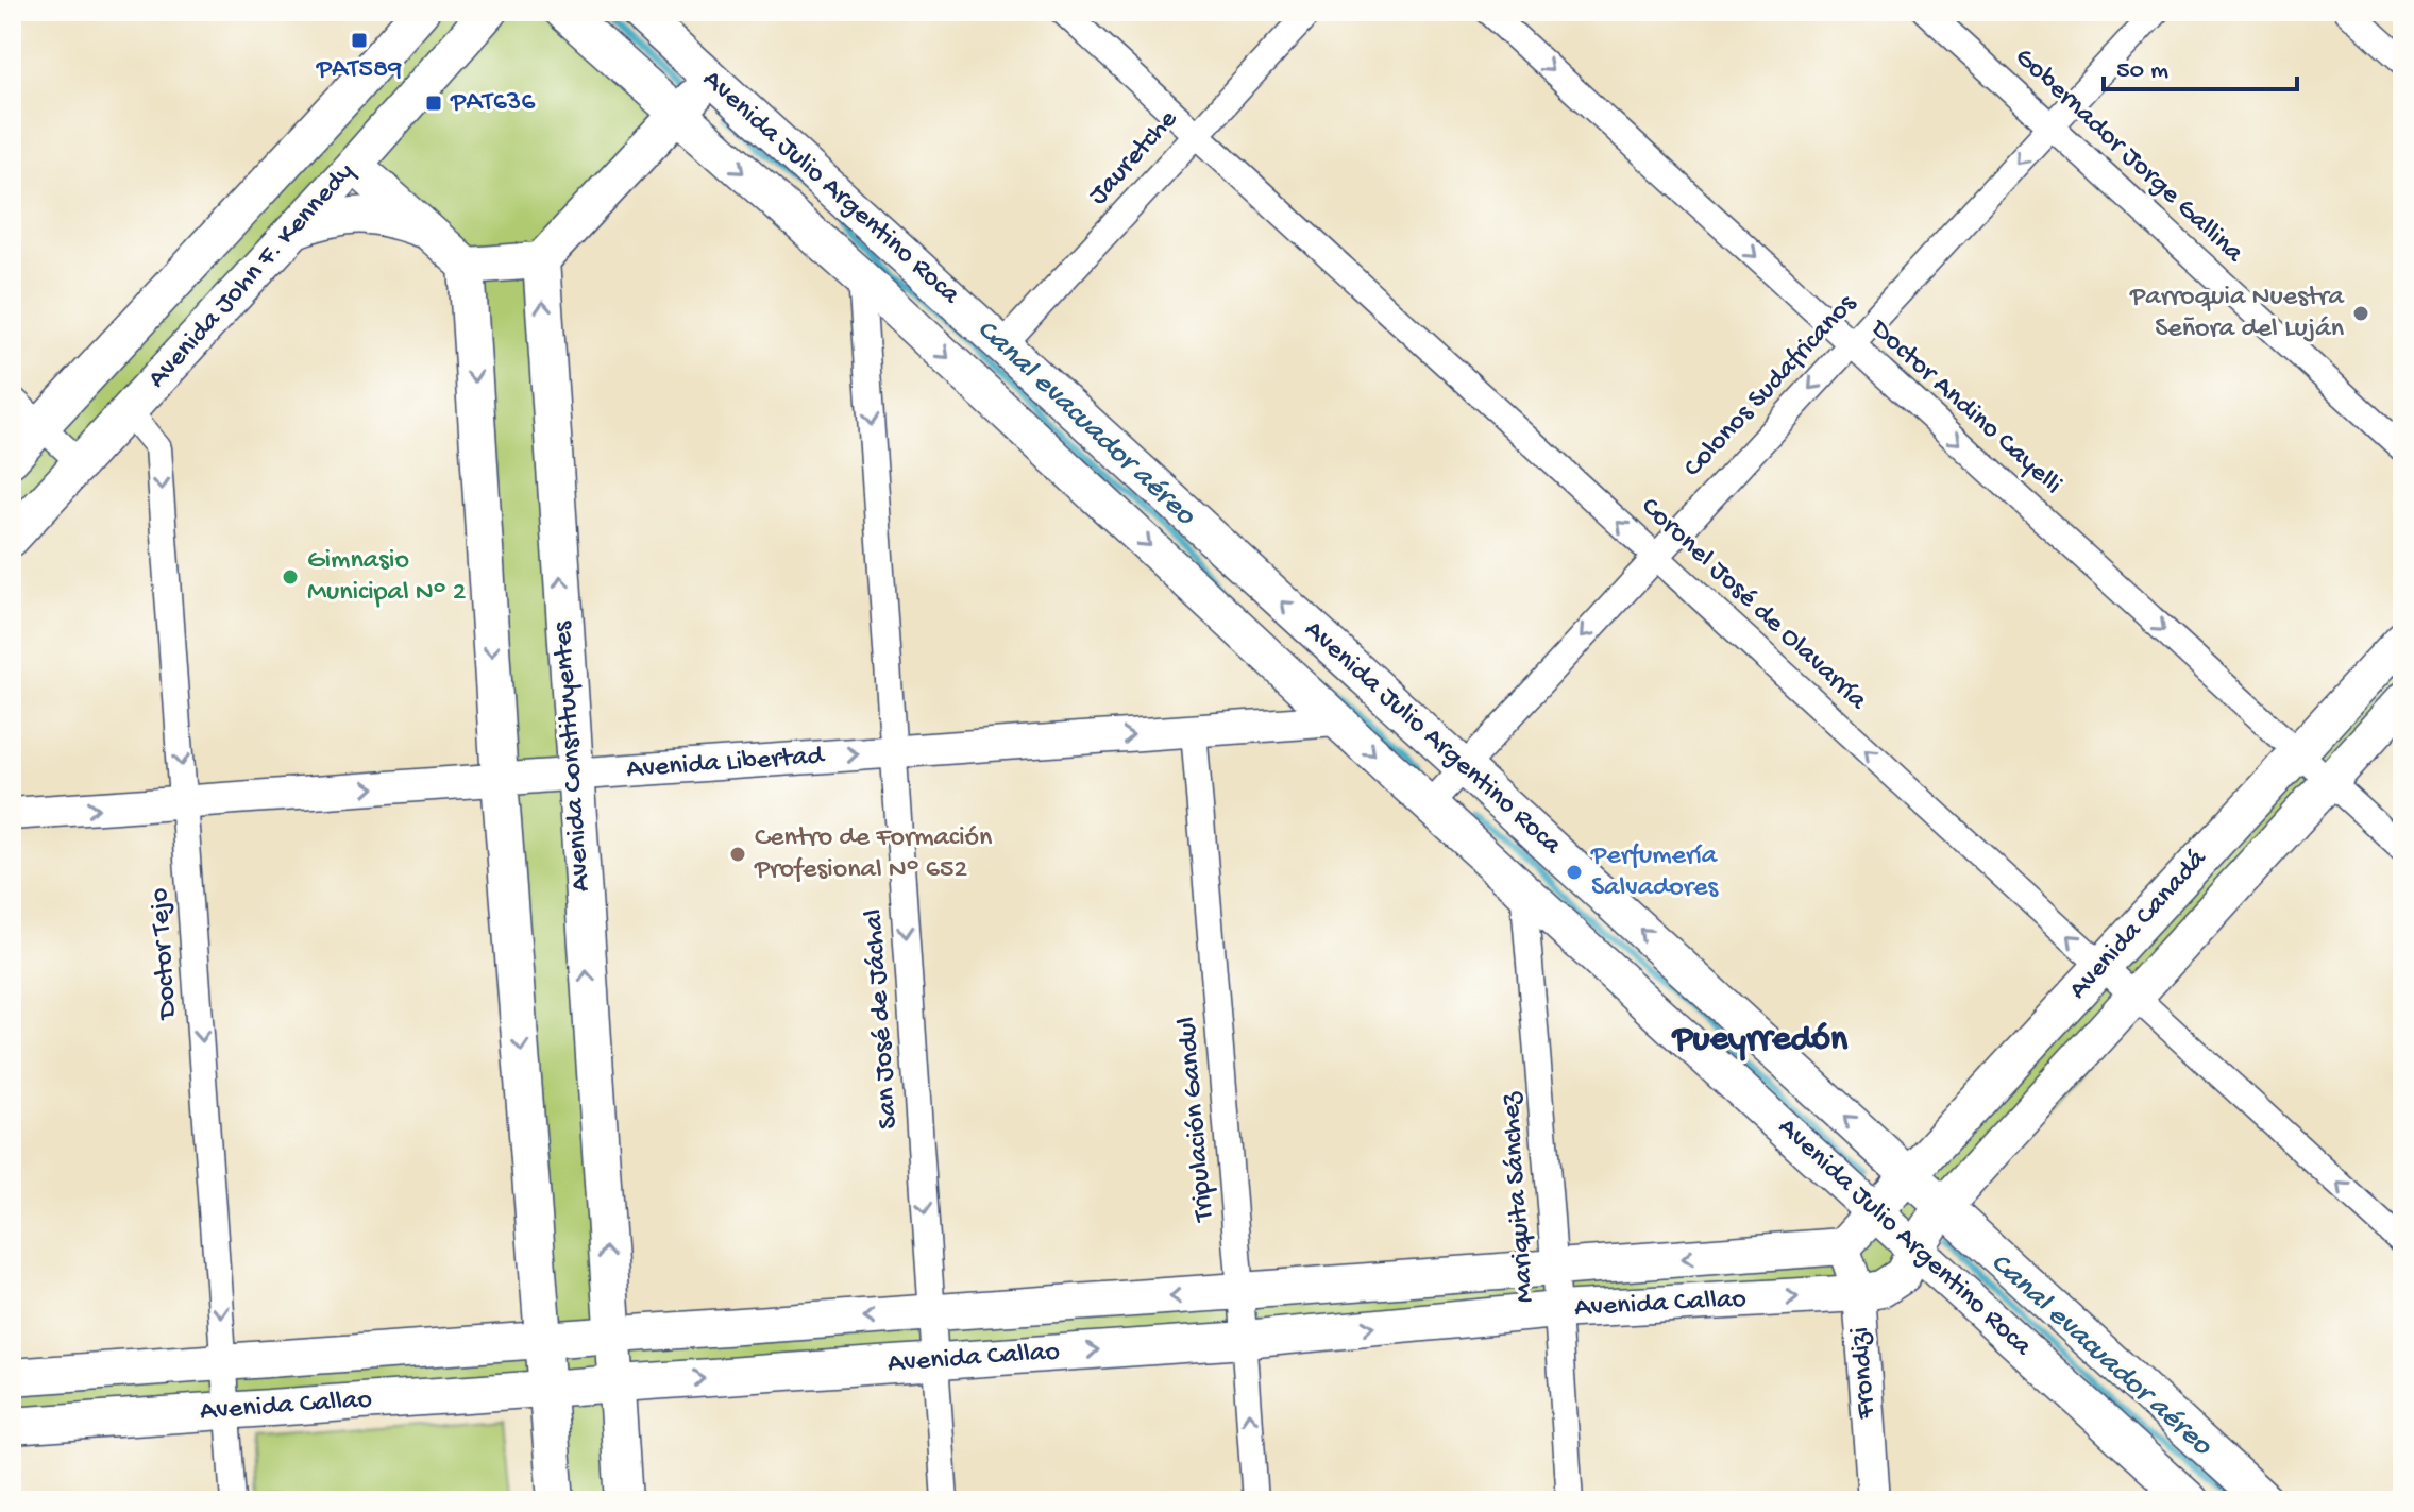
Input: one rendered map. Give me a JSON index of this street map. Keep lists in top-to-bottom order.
{
  "streets": {
    "main road": [
      "Avenida Julio Argentino Roca",
      "Avenida John F. Kennedy",
      "Avenida Constituyentes",
      "Avenida Canadá",
      "Avenida Callao"
    ],
    "street": [
      "Gobernador Jorge Gallina",
      "Jauretche",
      "Colonos Sudafricanos",
      "Doctor Andino Cayelli",
      "Coronel José de Olavarría",
      "Avenida Libertad",
      "Doctor Tejo",
      "San José de Jáchal",
      "Tripulación Gandul",
      "Mariquita Sánchez",
      "Frondizi"
    ]
  },
  "crossings": [
    ["Gobernador Jorge Gallina", "Colonos Sudafricanos"],
    ["Jauretche", "Avenida Julio Argentino Roca"],
    ["Jauretche", "Coronel José de Olavarría"],
    ["Avenida Julio Argentino Roca", "Colonos Sudafricanos"],
    ["Avenida Julio Argentino Roca", "Avenida Libertad"],
    ["Avenida Julio Argentino Roca", "Avenida Canadá"],
    ["Avenida Julio Argentino Roca", "San José de Jáchal"],
    ["Avenida Julio Argentino Roca", "Mariquita Sánchez"],
    ["Avenida Julio Argentino Roca", "Avenida Callao"],
    ["Avenida John F. Kennedy", "Doctor Tejo"],
    ["Colonos Sudafricanos", "Doctor Andino Cayelli"],
    ["Colonos Sudafricanos", "Coronel José de Olavarría"],
    ["Doctor Andino Cayelli", "Avenida Canadá"],
    ["Coronel José de Olavarría", "Avenida Canadá"],
    ["Avenida Constituyentes", "Avenida Libertad"],
    ["Avenida Constituyentes", "Avenida Callao"],
    ["Avenida Libertad", "Doctor Tejo"],
    ["Avenida Libertad", "San José de Jáchal"],
    ["Avenida Libertad", "Tripulación Gandul"],
    ["Avenida Canadá", "Avenida Callao"],
    ["Doctor Tejo", "Avenida Callao"],
    ["San José de Jáchal", "Avenida Callao"],
    ["Tripulación Gandul", "Avenida Callao"],
    ["Mariquita Sánchez", "Avenida Callao"],
    ["Avenida Callao", "Frondizi"]
  ],
  "one_way": [
    "Colonos Sudafricanos",
    "Doctor Andino Cayelli",
    "Coronel José de Olavarría",
    "Avenida Libertad",
    "Doctor Tejo",
    "San José de Jáchal"
  ],
  "districts": ["Pueyrredón"],
  "water": ["Canal evacuador aéreo"],
  "places": {
    "transit": ["PAT589", "PAT636"],
    "other": [
      "Parroquia Nuestra Señora del Luján",
      "Gimnasio Municipal N° 2",
      "Centro de Formación Profesional N° 652",
      "Perfumería Salvadores"
    ]
  },
  "scale_bar": "50 m"
}
